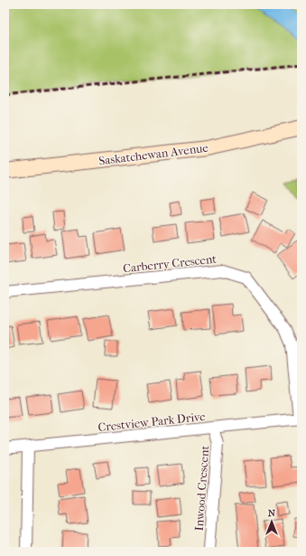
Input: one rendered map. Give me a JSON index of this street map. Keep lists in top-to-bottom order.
{
  "streets": {
    "main road": ["Saskatchewan Avenue"],
    "street": ["Carberry Crescent", "Crestview Park Drive", "Inwood Crescent"]
  },
  "crossings": [
    ["Carberry Crescent", "Crestview Park Drive"],
    ["Crestview Park Drive", "Inwood Crescent"]
  ],
  "north": "top"
}
